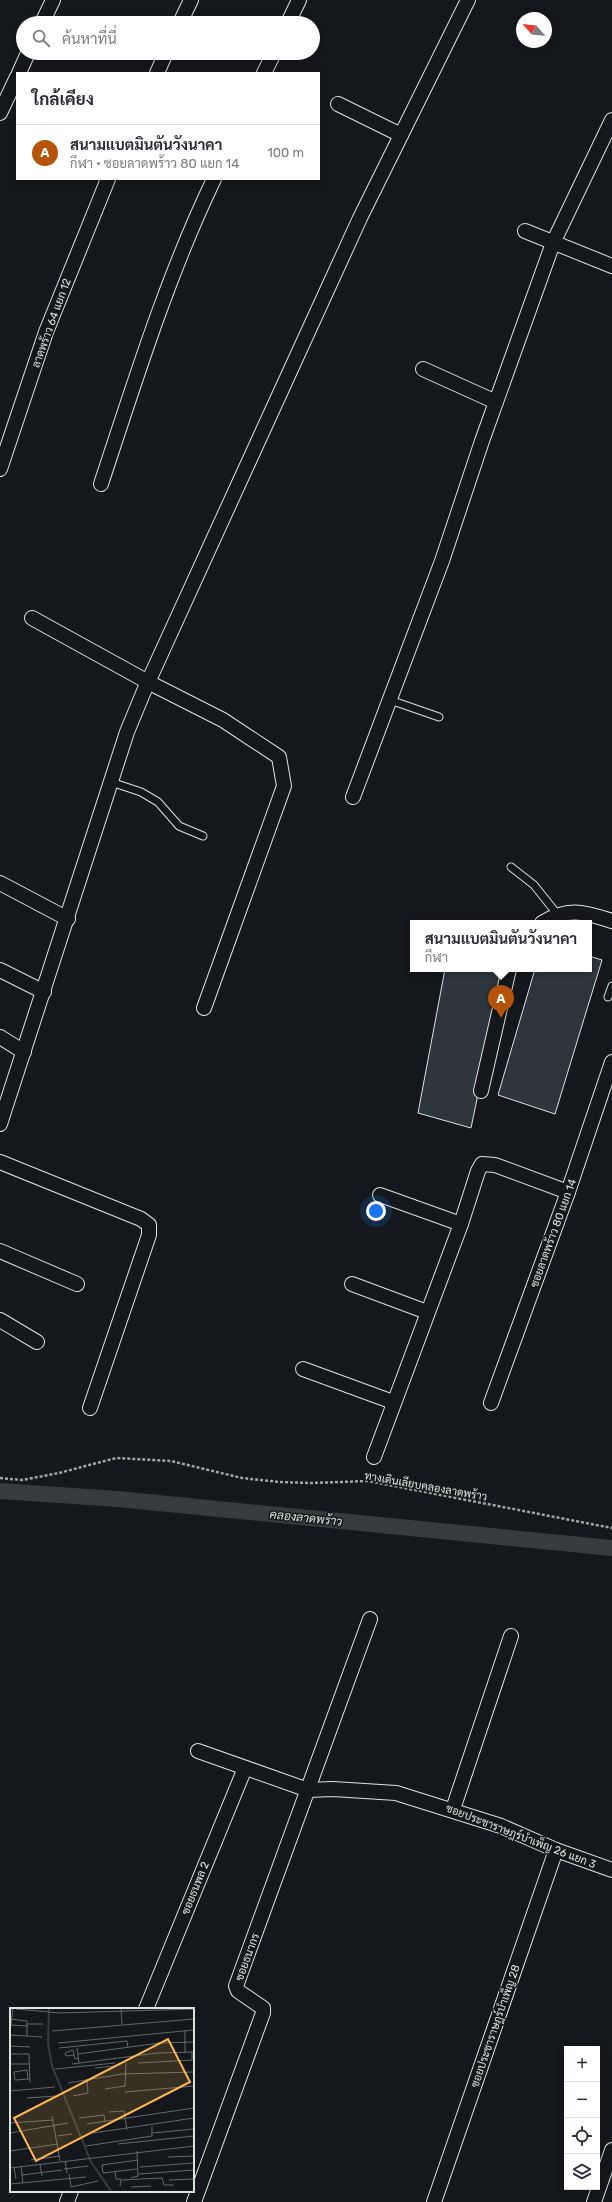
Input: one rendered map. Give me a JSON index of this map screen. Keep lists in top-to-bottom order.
{
  "streets": {
    "street": [
      "ลาดพร้าว 64 แยก 12",
      "ซอยลาดพร้าว 80 แยก 14",
      "ซอยประชาราษฎร์บำเพ็ญ 26 แยก 3",
      "ซอยธนพล 2",
      "ซอยธนากร",
      "ซอยประชาราษฎร์บำเพ็ญ 28"
    ],
    "path": ["ทางเดินเลียบคลองลาดพร้าว"]
  },
  "crossings": [
    ["ซอยประชาราษฎร์บำเพ็ญ 26 แยก 3", "ซอยธนพล 2"],
    ["ซอยประชาราษฎร์บำเพ็ญ 26 แยก 3", "ซอยธนากร"],
    ["ซอยประชาราษฎร์บำเพ็ญ 26 แยก 3", "ซอยประชาราษฎร์บำเพ็ญ 28"]
  ],
  "water": ["คลองลาดพร้าว"],
  "north": "top left",
  "page": {
    "search": "ค้นหาที่นี่",
    "heading": "ใกล้เคียง",
    "list": [
      {
        "mark": "A",
        "name": "สนามแบตมินตันวังนาคา",
        "note": "กีฬา · ซอยลาดพร้าว 80 แยก 14",
        "value": "100 m"
      }
    ],
    "popup": ["สนามแบตมินตันวังนาคา", "กีฬา"],
    "pins": "A",
    "map_buttons": ["+", "−"]
  }
}
